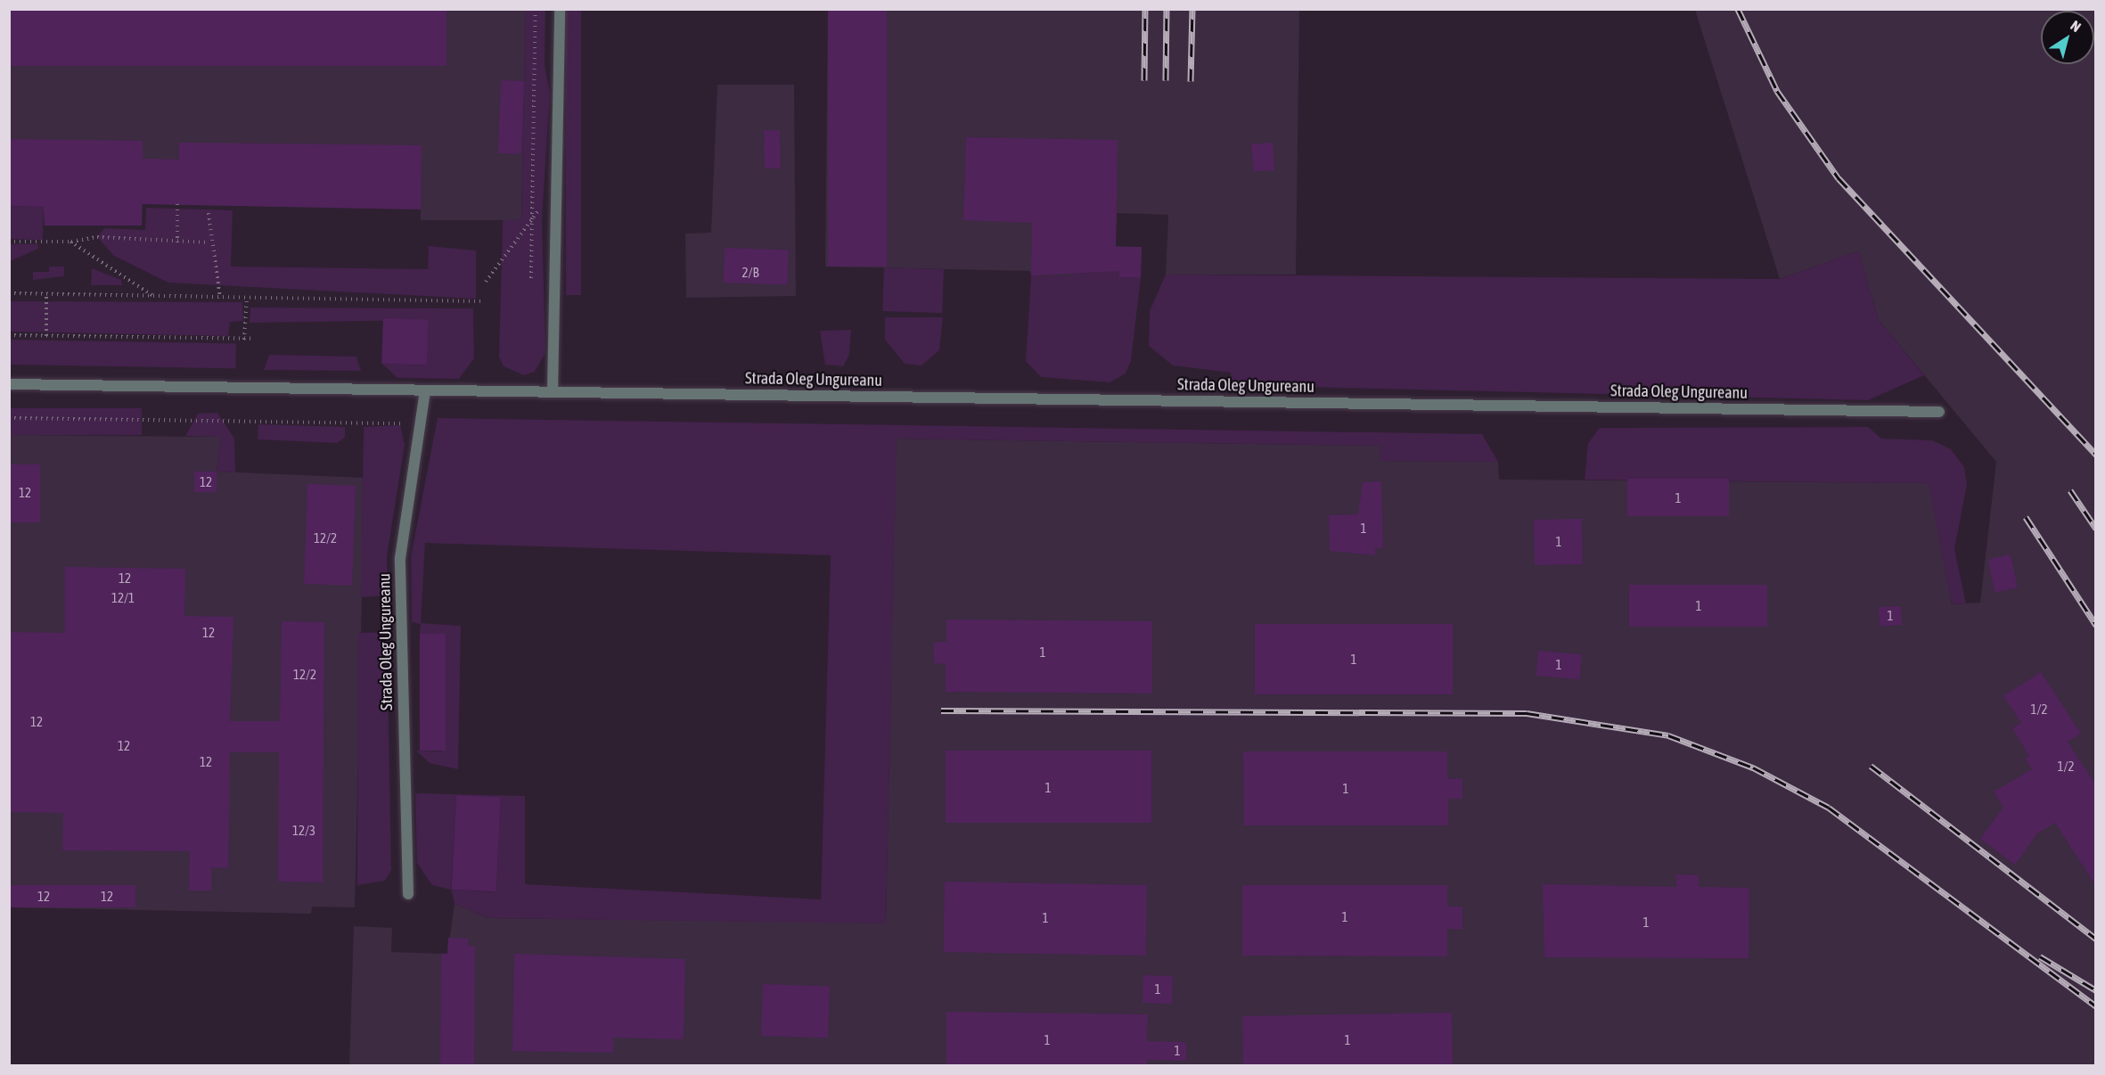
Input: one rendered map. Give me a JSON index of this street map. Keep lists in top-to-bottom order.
{
  "streets": {
    "street": ["Strada Oleg Ungureanu"]
  },
  "house_numbers": [
    "2/B",
    "12",
    "12",
    "1",
    "1",
    "12/2",
    "1",
    "12",
    "12/1",
    "1",
    "1",
    "12",
    "1",
    "1",
    "1",
    "12/2",
    "1/2",
    "12",
    "12",
    "12",
    "1/2",
    "1",
    "1",
    "12/3",
    "12",
    "12",
    "1",
    "1",
    "1",
    "1",
    "1",
    "1",
    "1"
  ],
  "north": "top right"
}
